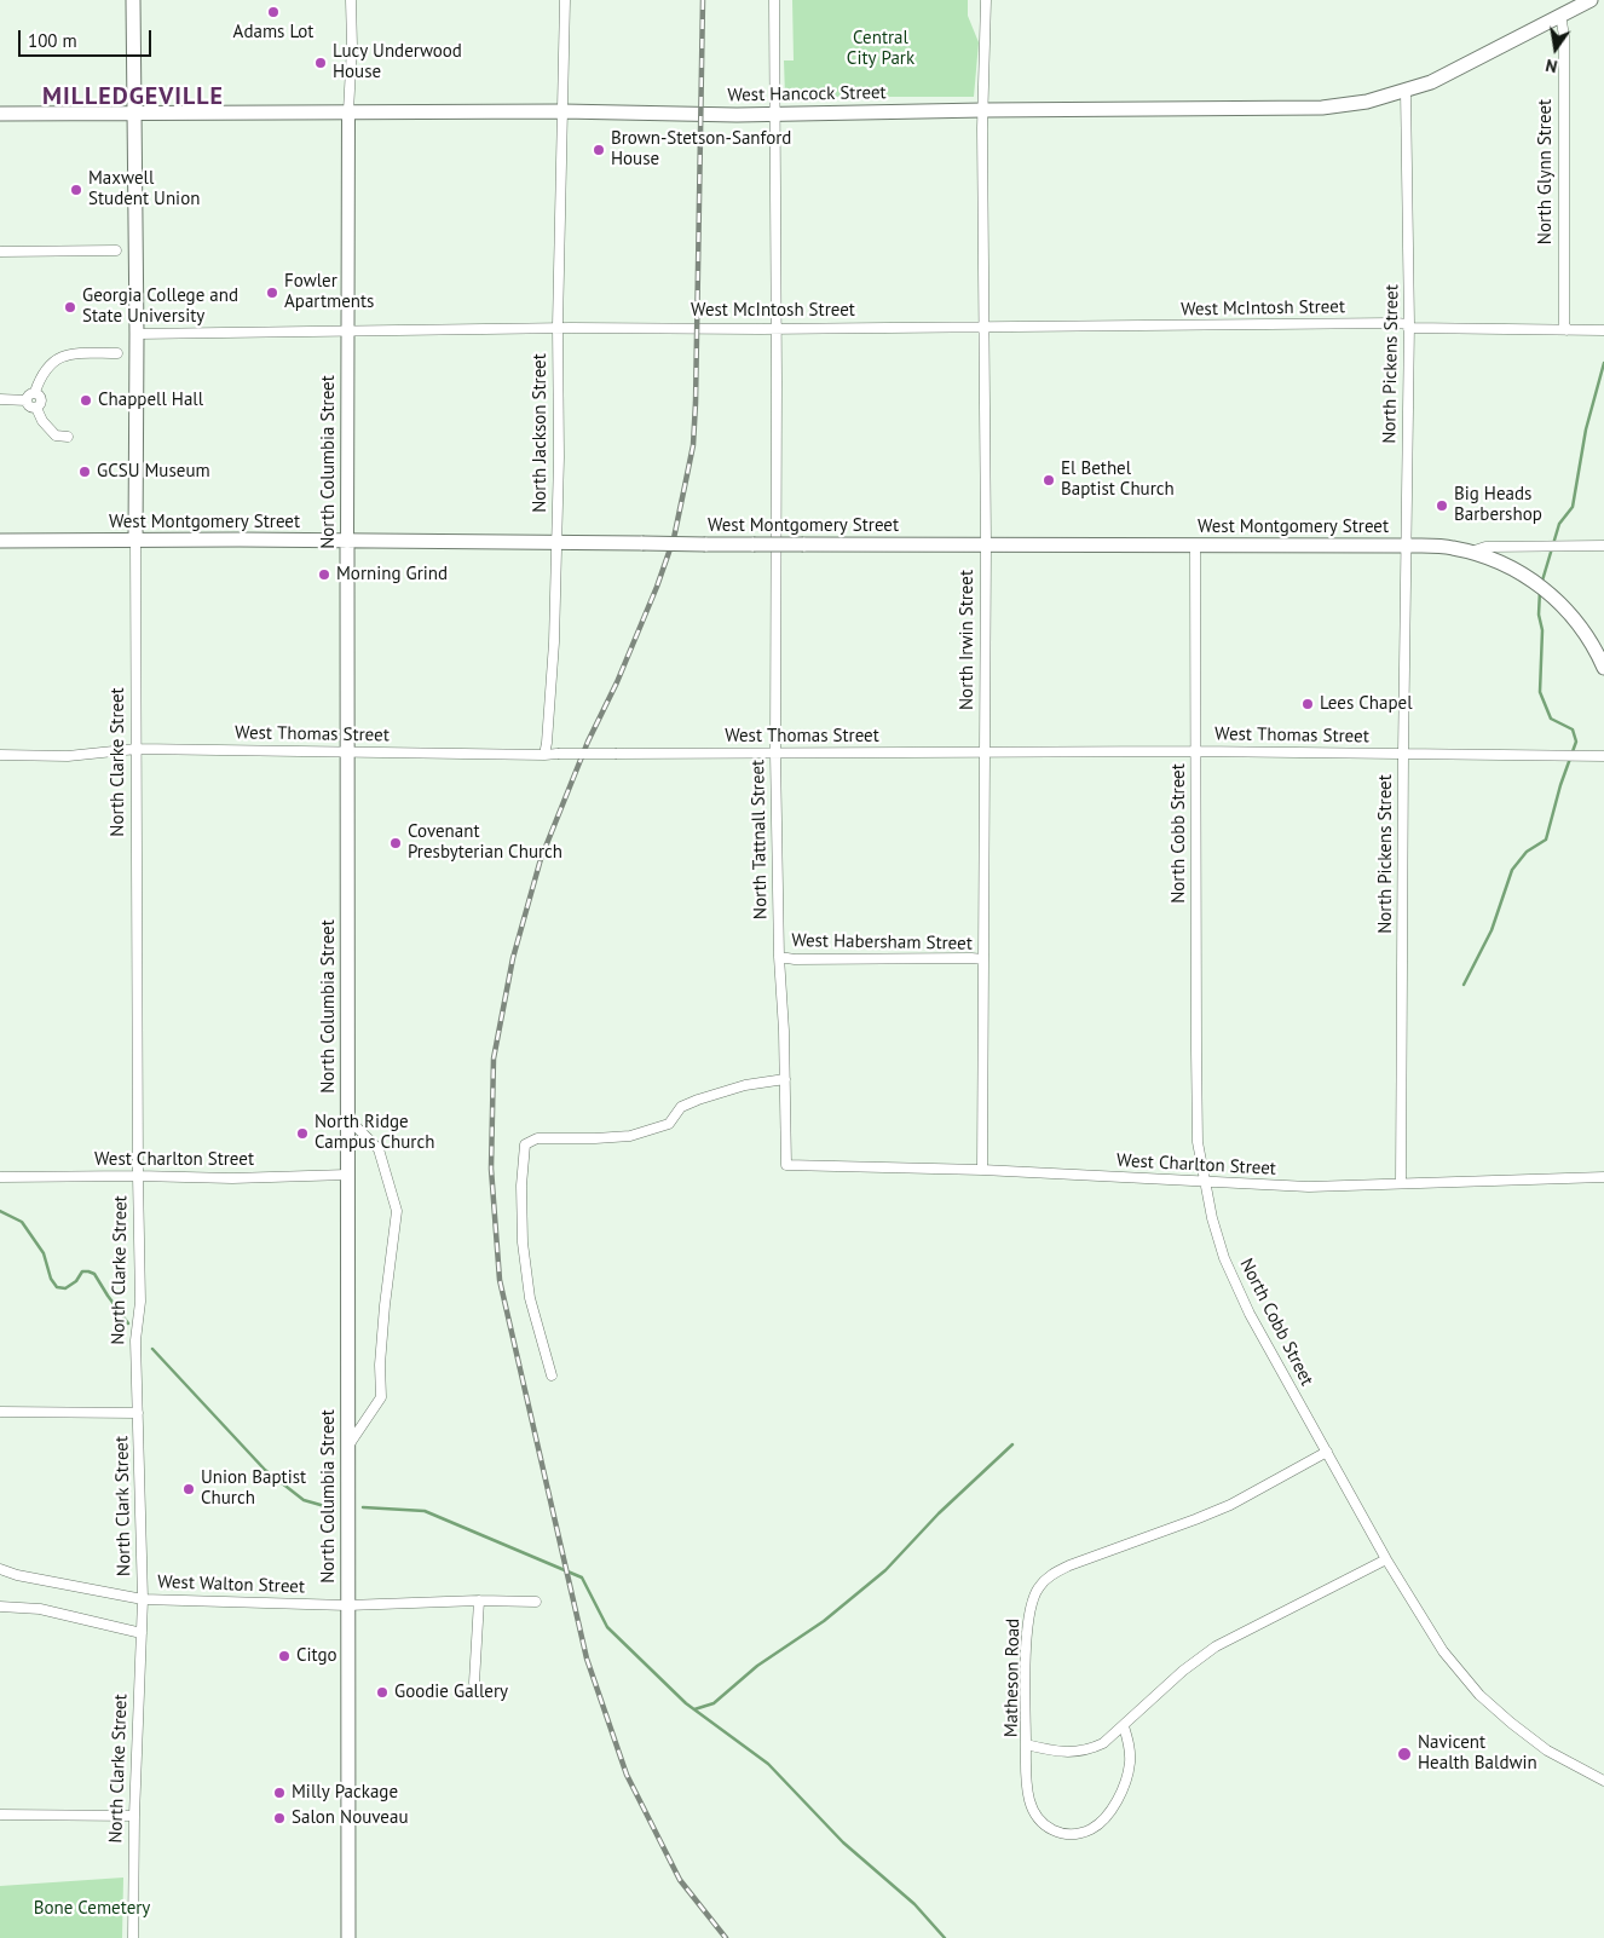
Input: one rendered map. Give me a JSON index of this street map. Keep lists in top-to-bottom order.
{
  "streets": {
    "main road": [
      "West Hancock Street",
      "North Columbia Street",
      "West Montgomery Street",
      "North Clarke Street"
    ],
    "street": [
      "North Glynn Street",
      "West McIntosh Street",
      "North Pickens Street",
      "North Jackson Street",
      "North Irwin Street",
      "West Thomas Street",
      "North Cobb Street",
      "North Tattnall Street",
      "West Habersham Street",
      "West Charlton Street",
      "North Clark Street",
      "West Walton Street",
      "Matheson Road"
    ]
  },
  "crossings": [
    ["West Hancock Street", "North Glynn Street"],
    ["West Hancock Street", "North Pickens Street"],
    ["West Hancock Street", "North Jackson Street"],
    ["West Hancock Street", "North Columbia Street"],
    ["West Hancock Street", "North Irwin Street"],
    ["West Hancock Street", "North Clarke Street"],
    ["West Hancock Street", "North Tattnall Street"],
    ["North Glynn Street", "West McIntosh Street"],
    ["West McIntosh Street", "North Pickens Street"],
    ["West McIntosh Street", "North Jackson Street"],
    ["West McIntosh Street", "North Columbia Street"],
    ["West McIntosh Street", "North Irwin Street"],
    ["West McIntosh Street", "North Clarke Street"],
    ["West McIntosh Street", "North Tattnall Street"],
    ["North Pickens Street", "West Montgomery Street"],
    ["North Pickens Street", "West Thomas Street"],
    ["North Pickens Street", "West Charlton Street"],
    ["North Jackson Street", "West Montgomery Street"],
    ["North Jackson Street", "West Thomas Street"],
    ["North Columbia Street", "West Montgomery Street"],
    ["North Columbia Street", "West Thomas Street"],
    ["North Columbia Street", "West Charlton Street"],
    ["North Columbia Street", "West Walton Street"],
    ["West Montgomery Street", "North Irwin Street"],
    ["West Montgomery Street", "North Clarke Street"],
    ["West Montgomery Street", "North Cobb Street"],
    ["North Irwin Street", "West Thomas Street"],
    ["North Irwin Street", "West Habersham Street"],
    ["North Irwin Street", "West Charlton Street"],
    ["West Thomas Street", "North Clarke Street"],
    ["West Thomas Street", "North Cobb Street"],
    ["West Thomas Street", "North Tattnall Street"],
    ["North Clarke Street", "West Charlton Street"],
    ["North Clarke Street", "North Clark Street"],
    ["North Clarke Street", "West Walton Street"],
    ["North Cobb Street", "West Charlton Street"],
    ["North Cobb Street", "Matheson Road"],
    ["North Tattnall Street", "West Habersham Street"],
    ["North Tattnall Street", "West Charlton Street"],
    ["North Clark Street", "West Walton Street"]
  ],
  "districts": ["MILLEDGEVILLE"],
  "parks": ["Central City Park", "Bone Cemetery"],
  "places": [
    "Adams Lot",
    "Lucy Underwood House",
    "Brown-Stetson-Sanford House",
    "Maxwell Student Union",
    "Fowler Apartments",
    "Georgia College and State University",
    "Chappell Hall",
    "GCSU Museum",
    "El Bethel Baptist Church",
    "Big Heads Barbershop",
    "Morning Grind",
    "Lees Chapel",
    "Covenant Presbyterian Church",
    "North Ridge Campus Church",
    "Union Baptist Church",
    "Citgo",
    "Goodie Gallery",
    "Navicent Health Baldwin",
    "Milly Package",
    "Salon Nouveau"
  ],
  "scale_bar": "100 m",
  "north": "bottom"
}
